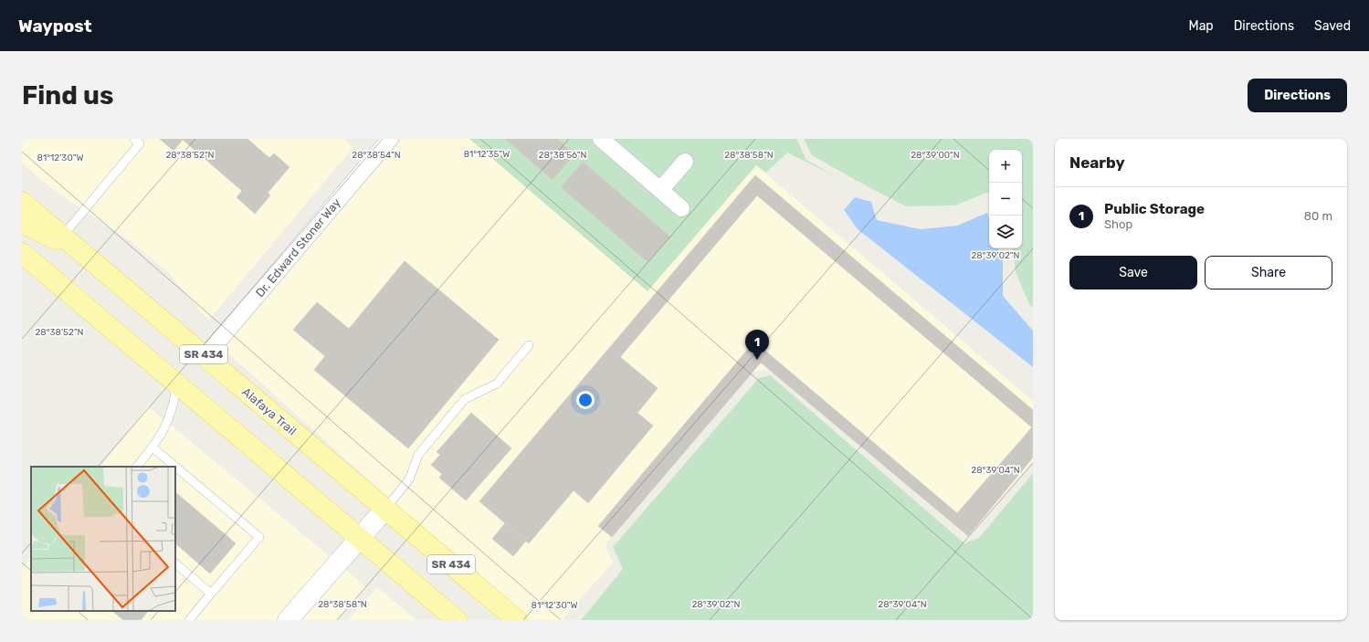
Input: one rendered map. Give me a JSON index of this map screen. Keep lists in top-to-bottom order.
{
  "streets": {
    "main road": ["SR 434", "Alafaya Trail"],
    "street": ["Dr. Edward Stoner Way"]
  },
  "crossings": [
    ["Dr. Edward Stoner Way", "Alafaya Trail"]
  ],
  "page": {
    "header": "Waypost",
    "nav": ["Map", "Directions", "Saved"],
    "buttons": [
      "Directions",
      ["Save", "Share"]
    ],
    "title": "Find us",
    "heading": "Nearby",
    "map_buttons": ["+", "−"],
    "list": [
      {
        "mark": "1",
        "name": "Public Storage",
        "note": "Shop",
        "value": "80 m"
      }
    ],
    "pins": "1"
  },
  "coordinates": [
    "81°12'35\"W",
    "28°38'54\"N",
    "28°38'56\"N",
    "28°38'58\"N",
    "28°39'00\"N",
    "28°38'52\"N",
    "81°12'30\"W",
    "28°39'02\"N",
    "28°39'04\"N"
  ]
}
